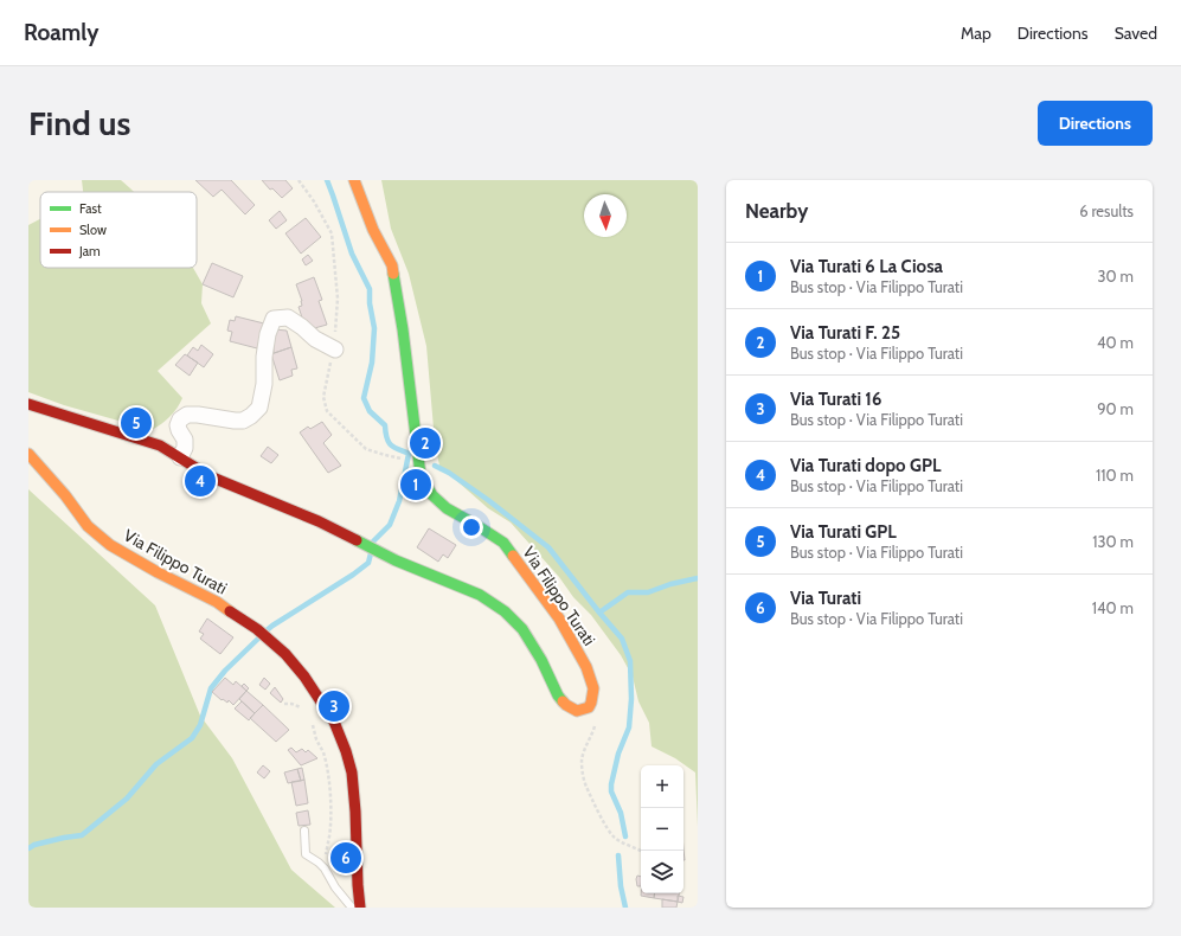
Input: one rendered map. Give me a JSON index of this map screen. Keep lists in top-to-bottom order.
{
  "streets": {
    "main road": ["Via Filippo Turati"]
  },
  "legend": ["Fast", "Slow", "Jam"],
  "north": "bottom",
  "page": {
    "header": "Roamly",
    "nav": ["Map", "Directions", "Saved"],
    "buttons": "Directions",
    "title": "Find us",
    "heading": ["Nearby", "6 results"],
    "list": [
      {
        "mark": "1",
        "name": "Via Turati 6 La Ciosa",
        "note": "Bus stop · Via Filippo Turati",
        "value": "30 m"
      },
      {
        "mark": "2",
        "name": "Via Turati F. 25",
        "note": "Bus stop · Via Filippo Turati",
        "value": "40 m"
      },
      {
        "mark": "3",
        "name": "Via Turati 16",
        "note": "Bus stop · Via Filippo Turati",
        "value": "90 m"
      },
      {
        "mark": "4",
        "name": "Via Turati dopo GPL",
        "note": "Bus stop · Via Filippo Turati",
        "value": "110 m"
      },
      {
        "mark": "5",
        "name": "Via Turati GPL",
        "note": "Bus stop · Via Filippo Turati",
        "value": "130 m"
      },
      {
        "mark": "6",
        "name": "Via Turati",
        "note": "Bus stop · Via Filippo Turati",
        "value": "140 m"
      }
    ],
    "pins": [
      "5",
      "2",
      "4",
      "1",
      "3",
      "6"
    ],
    "map_buttons": ["+", "−"]
  }
}
